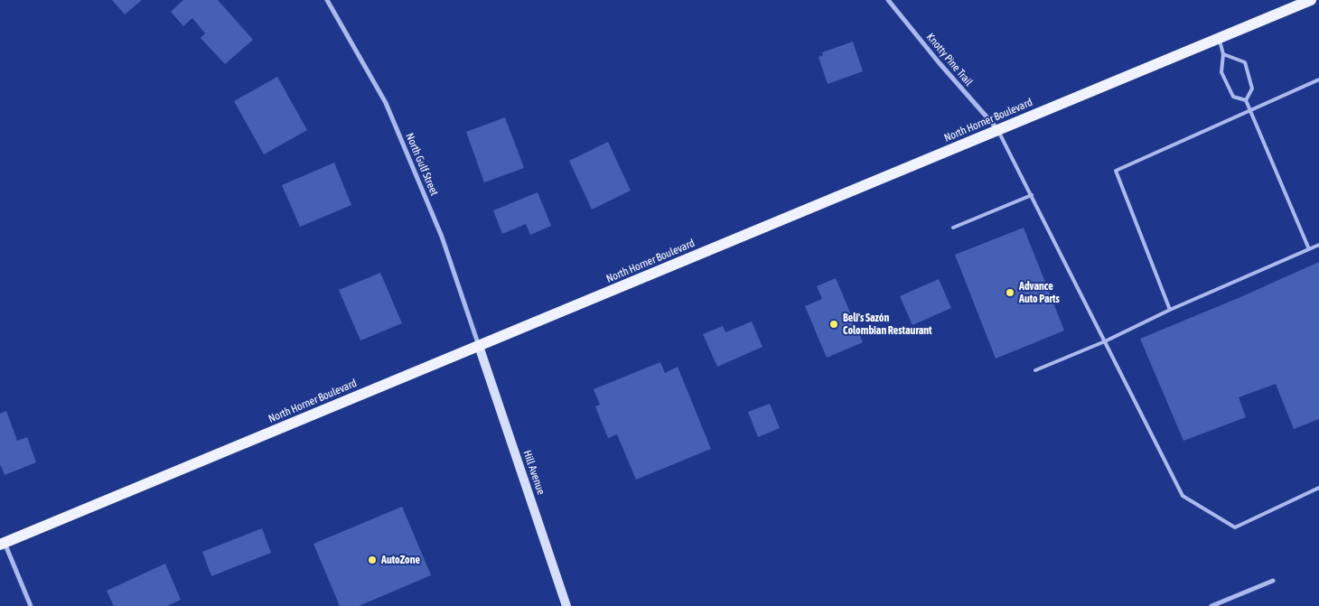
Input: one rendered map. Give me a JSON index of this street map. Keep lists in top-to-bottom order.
{
  "streets": {
    "main road": ["North Horner Boulevard"],
    "street": ["Knotty Pine Trail", "North Gulf Street", "Hill Avenue"]
  },
  "crossings": [
    ["Knotty Pine Trail", "North Horner Boulevard"],
    ["North Horner Boulevard", "North Gulf Street"],
    ["North Horner Boulevard", "Hill Avenue"],
    ["North Gulf Street", "Hill Avenue"]
  ],
  "places": ["Advance Auto Parts", "Beli's Sazón Colombian Restaurant", "AutoZone"]
}
